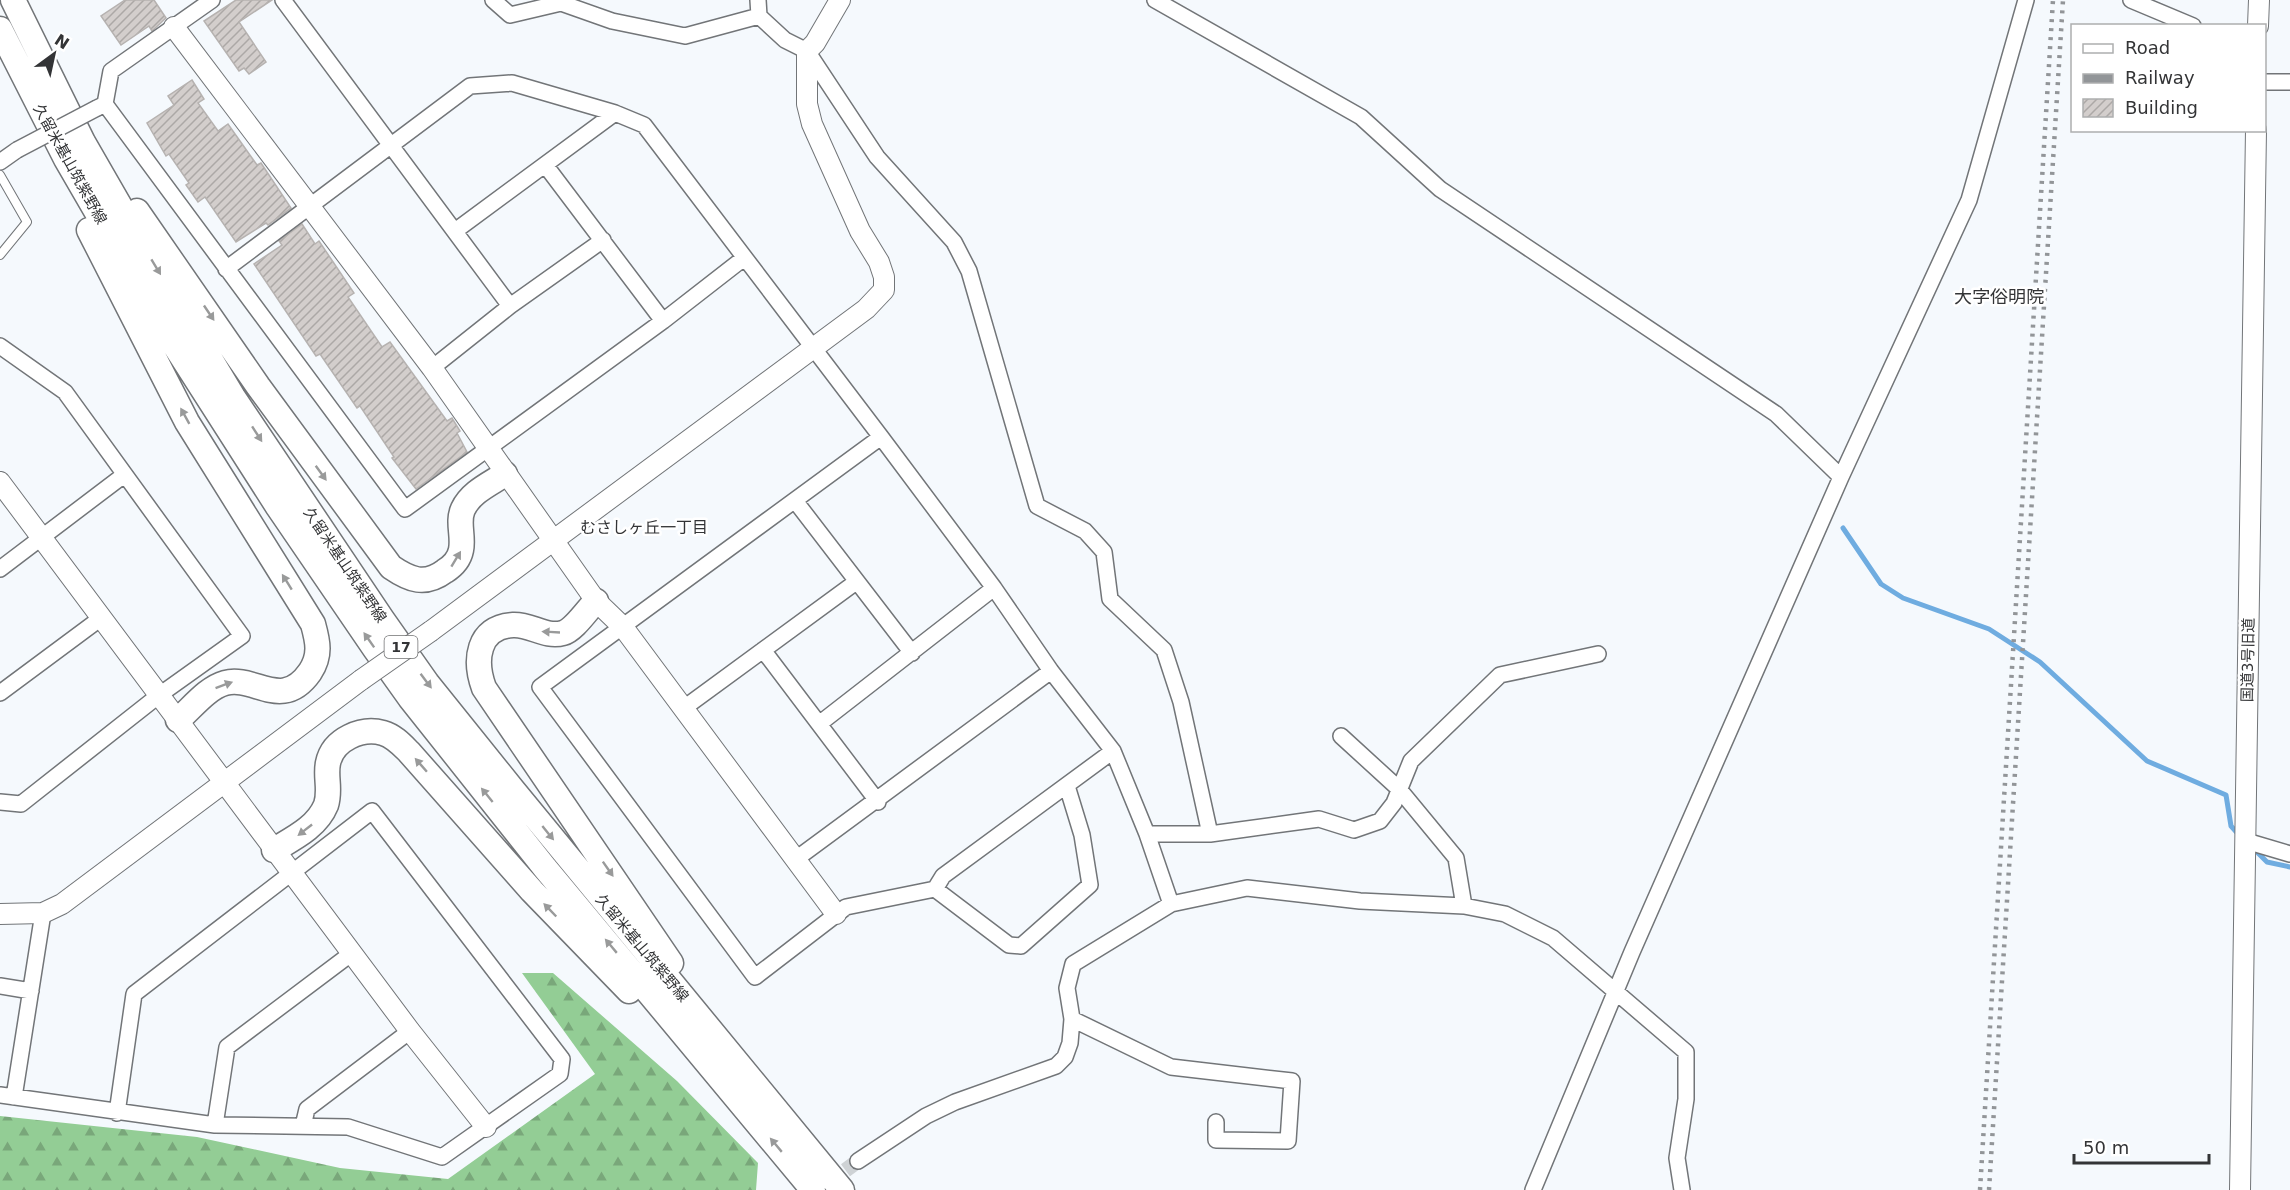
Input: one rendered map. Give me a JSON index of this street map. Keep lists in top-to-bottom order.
{
  "streets": {
    "main road": ["久留米基山筑紫野線", "17"],
    "street": ["国道3号旧道"]
  },
  "districts": ["大字俗明院", "むさしヶ丘一丁目"],
  "legend": ["Road", "Railway", "Building"],
  "scale_bar": "50 m",
  "north": "top right"
}
